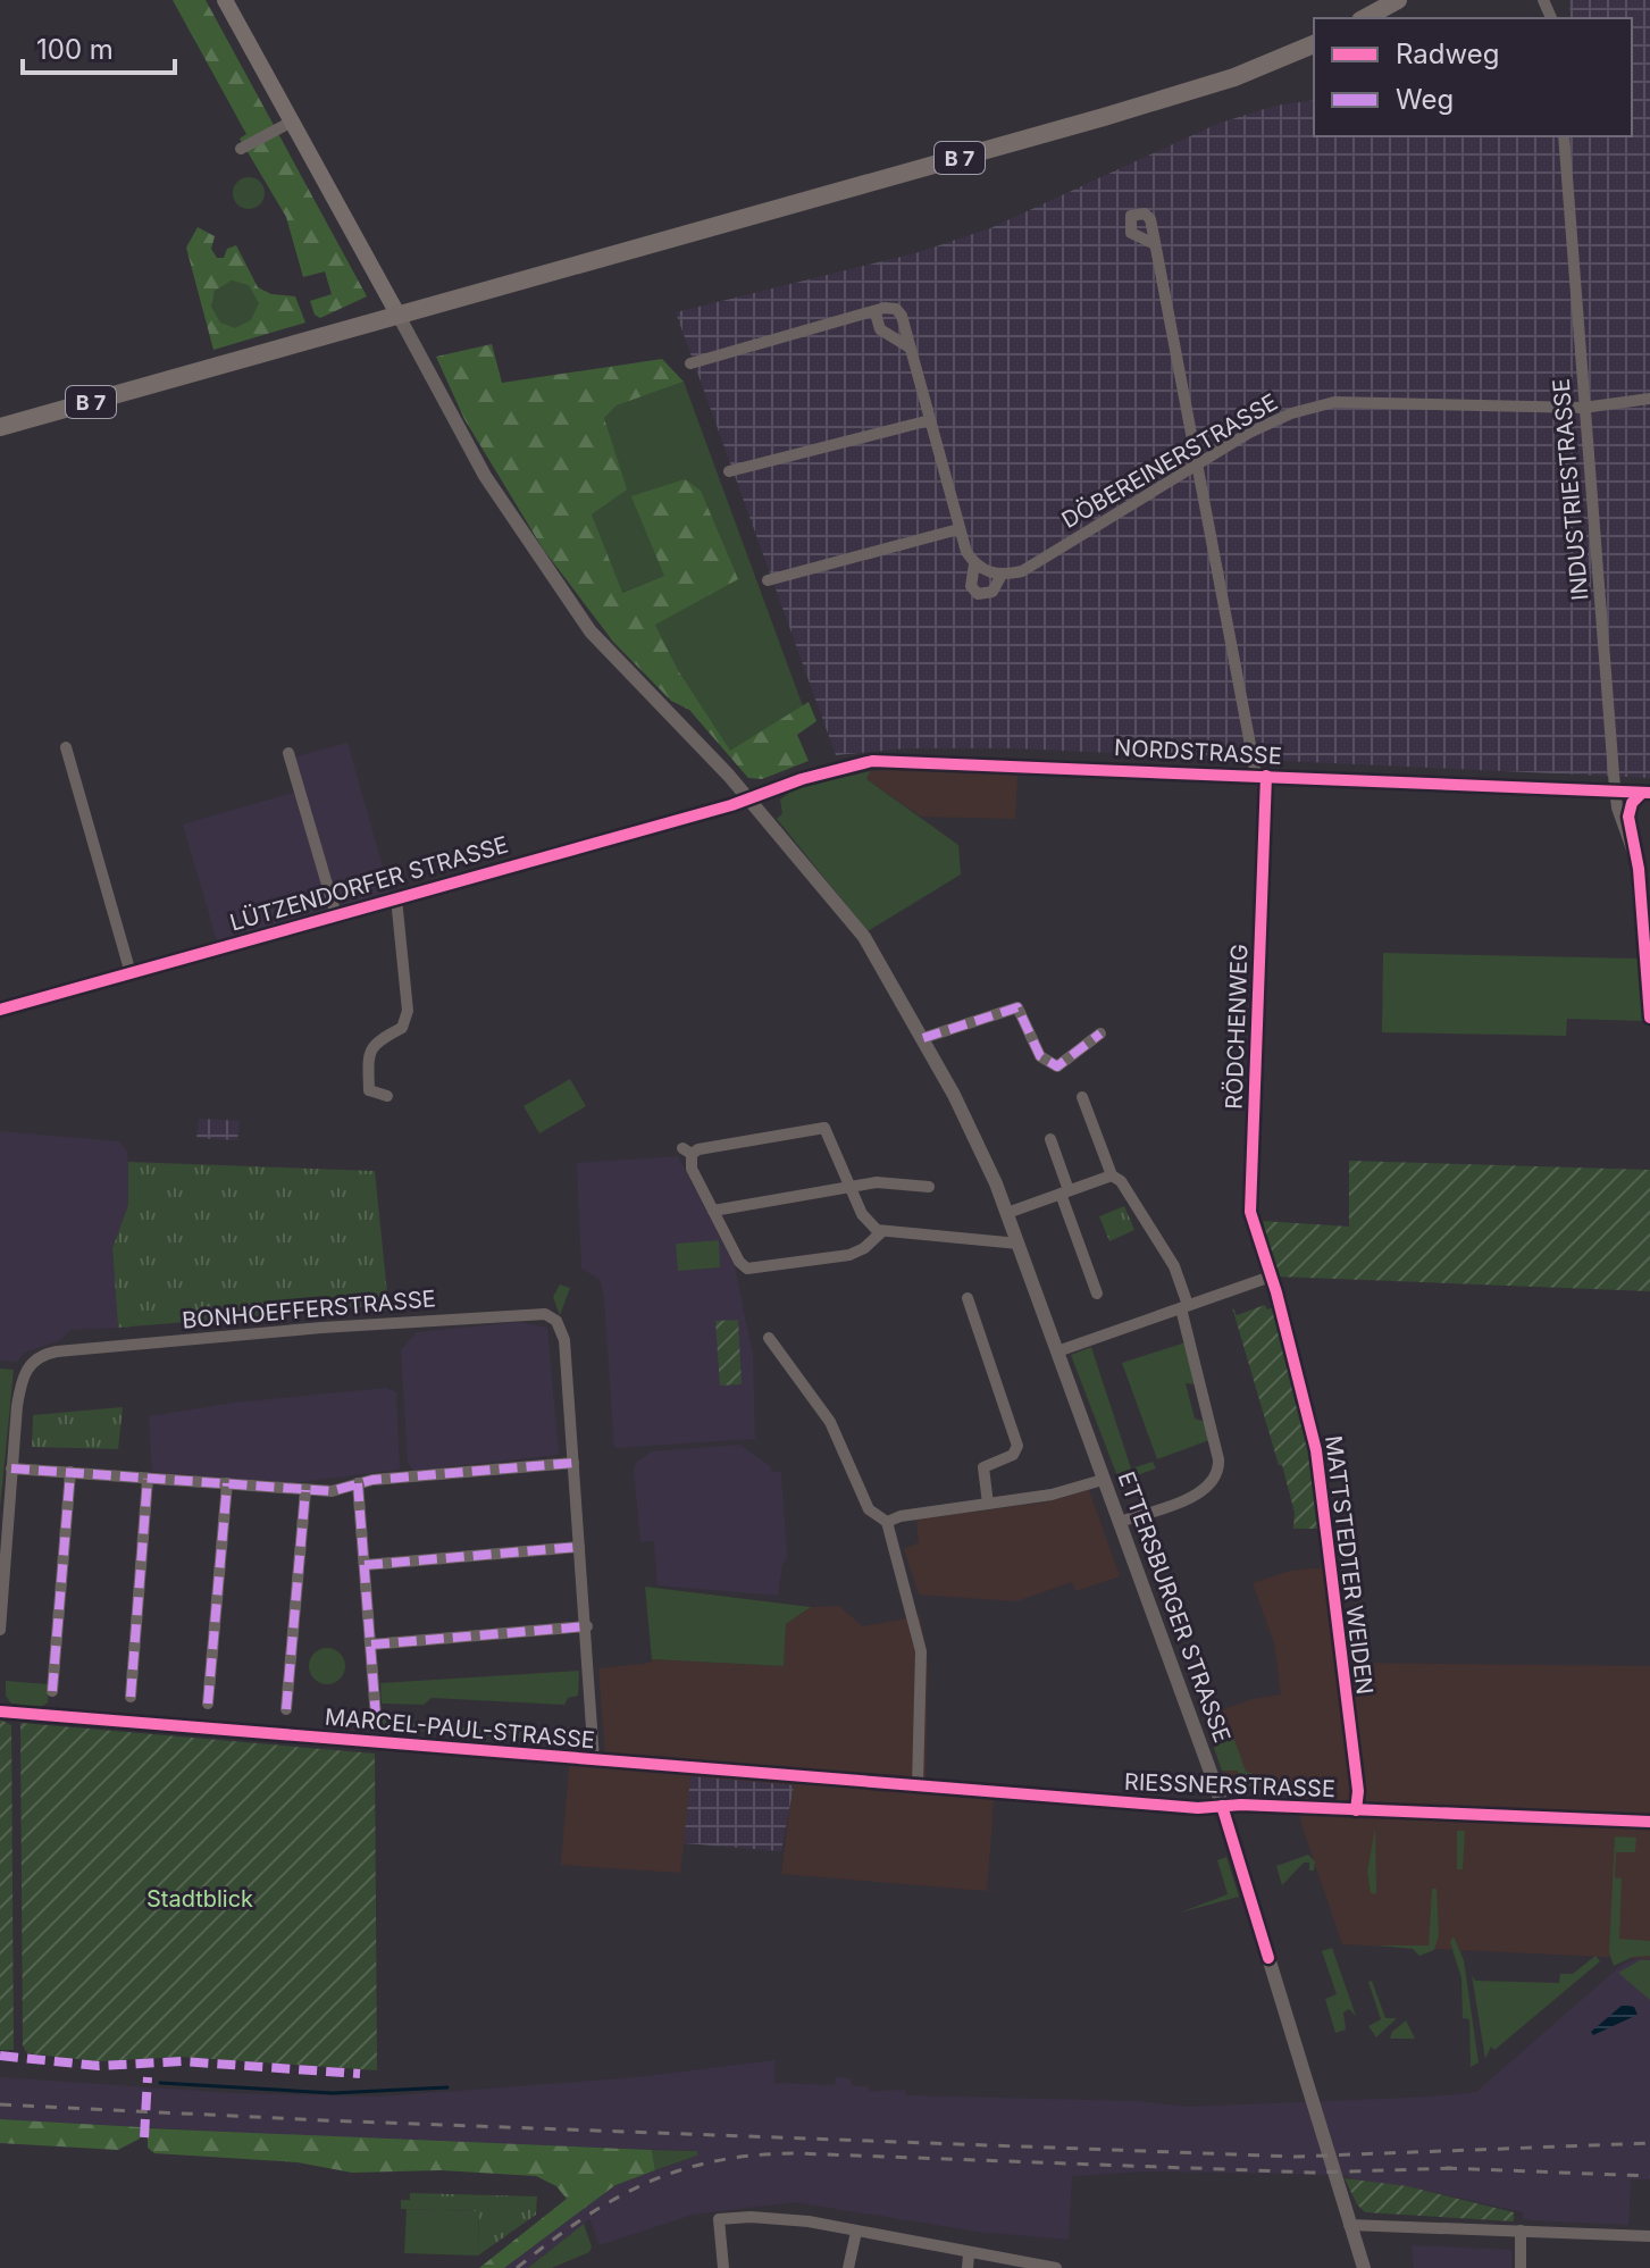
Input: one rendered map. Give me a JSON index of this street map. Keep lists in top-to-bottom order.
{
  "streets": {
    "main road": ["B 7"],
    "street": [
      "DÖBEREINERSTRASSE",
      "INDUSTRIESTRASSE",
      "NORDSTRASSE",
      "LÜTZENDORFER STRASSE",
      "RÖDCHENWEG",
      "BONHOEFFERSTRASSE",
      "MATTSTEDTER WEIDEN",
      "ETTERSBURGER STRASSE",
      "MARCEL-PAUL-STRASSE",
      "RIESSNERSTRASSE"
    ]
  },
  "crossings": [
    ["B 7", "ETTERSBURGER STRASSE"],
    ["DÖBEREINERSTRASSE", "INDUSTRIESTRASSE"],
    ["DÖBEREINERSTRASSE", "RÖDCHENWEG"],
    ["INDUSTRIESTRASSE", "NORDSTRASSE"],
    ["NORDSTRASSE", "LÜTZENDORFER STRASSE"],
    ["NORDSTRASSE", "RÖDCHENWEG"],
    ["NORDSTRASSE", "ETTERSBURGER STRASSE"],
    ["LÜTZENDORFER STRASSE", "ETTERSBURGER STRASSE"],
    ["RÖDCHENWEG", "MATTSTEDTER WEIDEN"],
    ["BONHOEFFERSTRASSE", "MARCEL-PAUL-STRASSE"],
    ["MATTSTEDTER WEIDEN", "RIESSNERSTRASSE"],
    ["ETTERSBURGER STRASSE", "RIESSNERSTRASSE"],
    ["MARCEL-PAUL-STRASSE", "RIESSNERSTRASSE"]
  ],
  "parks": ["Stadtblick"],
  "legend": ["Radweg", "Weg"],
  "scale_bar": "100 m"
}
